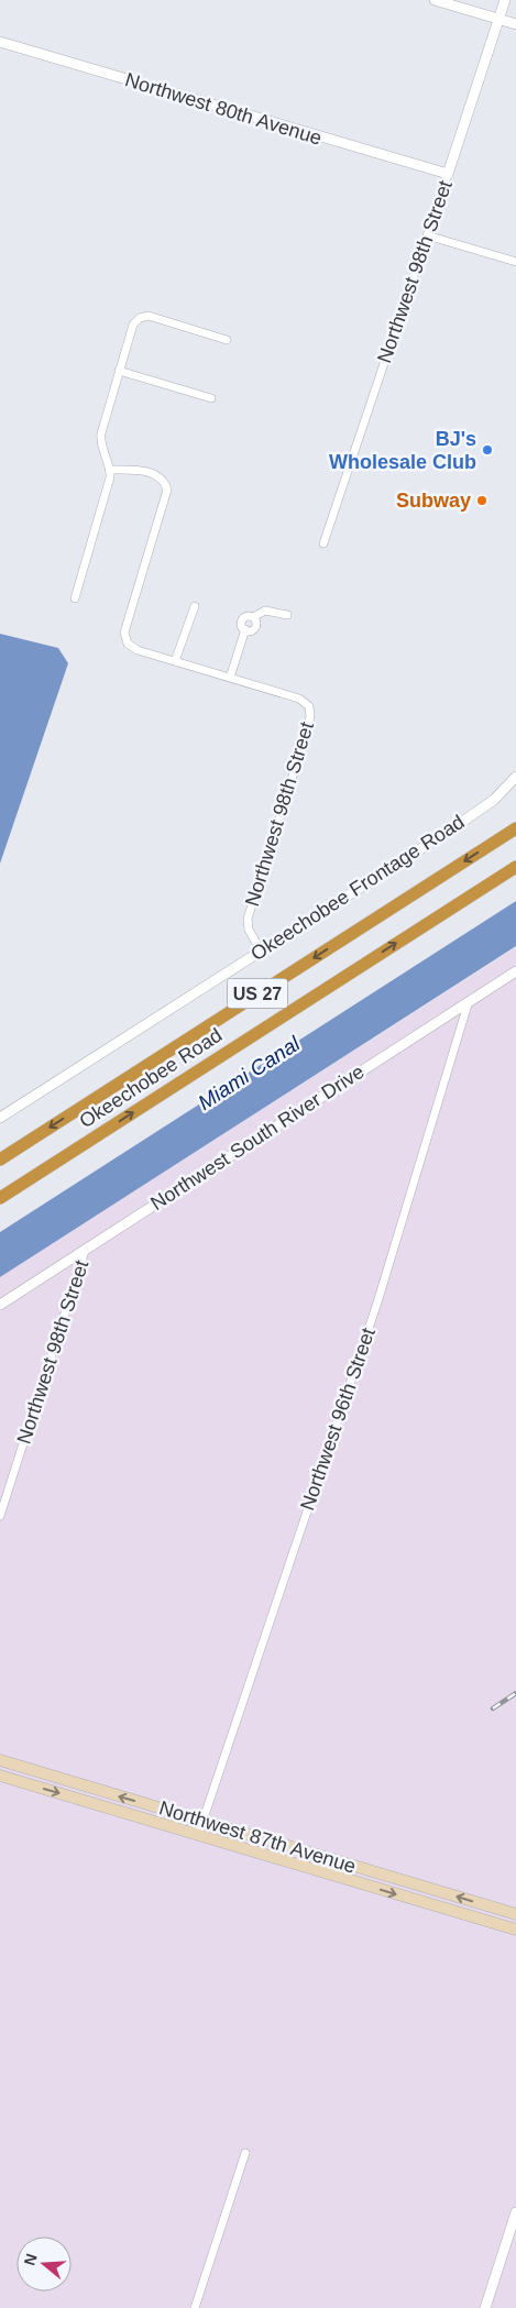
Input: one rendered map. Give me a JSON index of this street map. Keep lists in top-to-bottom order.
{
  "streets": {
    "highway": ["US 27", "Okeechobee Road"],
    "main road": ["Northwest 87th Avenue"],
    "street": [
      "Northwest 80th Avenue",
      "Northwest 98th Street",
      "Okeechobee Frontage Road",
      "Northwest South River Drive",
      "Northwest 96th Street"
    ]
  },
  "crossings": [
    ["Northwest 80th Avenue", "Northwest 98th Street"],
    ["Northwest 98th Street", "Okeechobee Frontage Road"],
    ["Northwest 98th Street", "Northwest South River Drive"],
    ["Northwest South River Drive", "Northwest 96th Street"],
    ["Northwest 96th Street", "Northwest 87th Avenue"]
  ],
  "water": ["Miami Canal"],
  "places": ["BJ's Wholesale Club", "Subway"],
  "north": "left"
}
